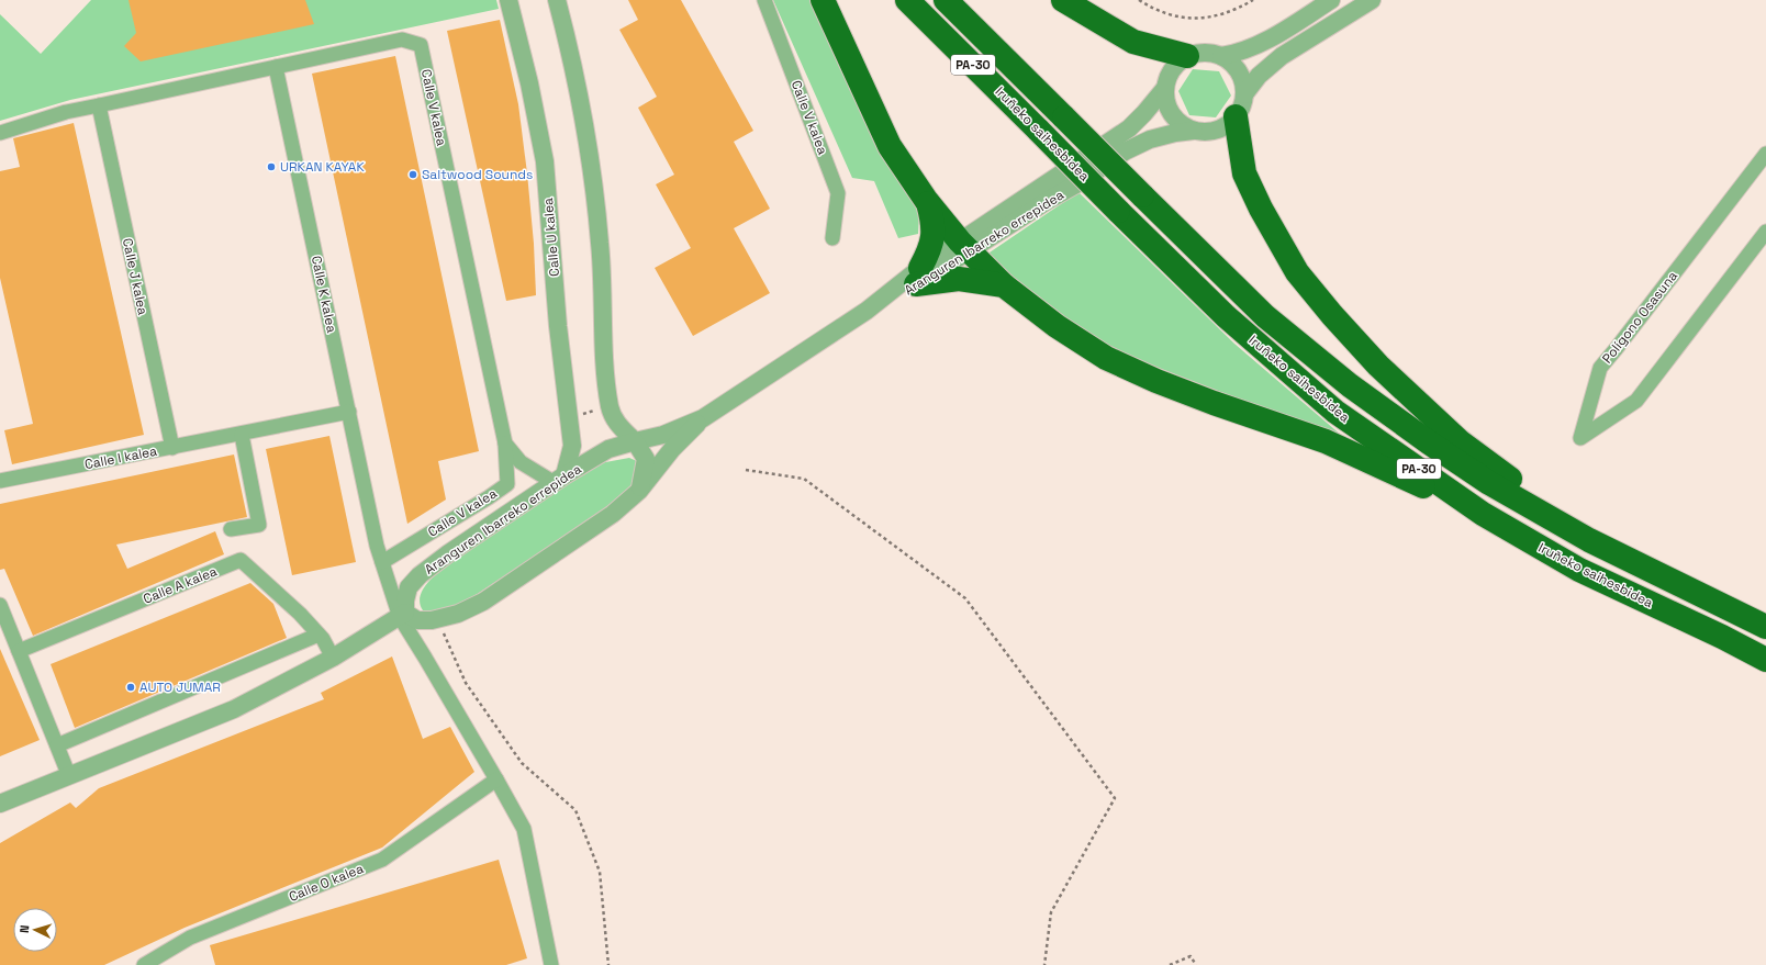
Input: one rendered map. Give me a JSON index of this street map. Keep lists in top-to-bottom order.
{
  "streets": {
    "highway": ["PA-30", "Iruñeko saihesbidea"],
    "street": [
      "Calle V kalea",
      "Calle U kalea",
      "Aranguren Ibarreko errepidea",
      "Calle J kalea",
      "Calle K kalea",
      "Polígono Osasuna",
      "Calle I kalea",
      "Calle A kalea",
      "Calle O kalea"
    ]
  },
  "crossings": [
    ["Calle V kalea", "Calle U kalea"],
    ["Calle V kalea", "Aranguren Ibarreko errepidea"],
    ["Calle V kalea", "Calle K kalea"],
    ["Calle U kalea", "Aranguren Ibarreko errepidea"],
    ["Aranguren Ibarreko errepidea", "Calle K kalea"],
    ["Calle J kalea", "Calle I kalea"],
    ["Calle K kalea", "Calle I kalea"]
  ],
  "places": ["URKAN KAYAK", "Saltwood Sounds", "AUTO JUMAR"],
  "north": "left"
}
